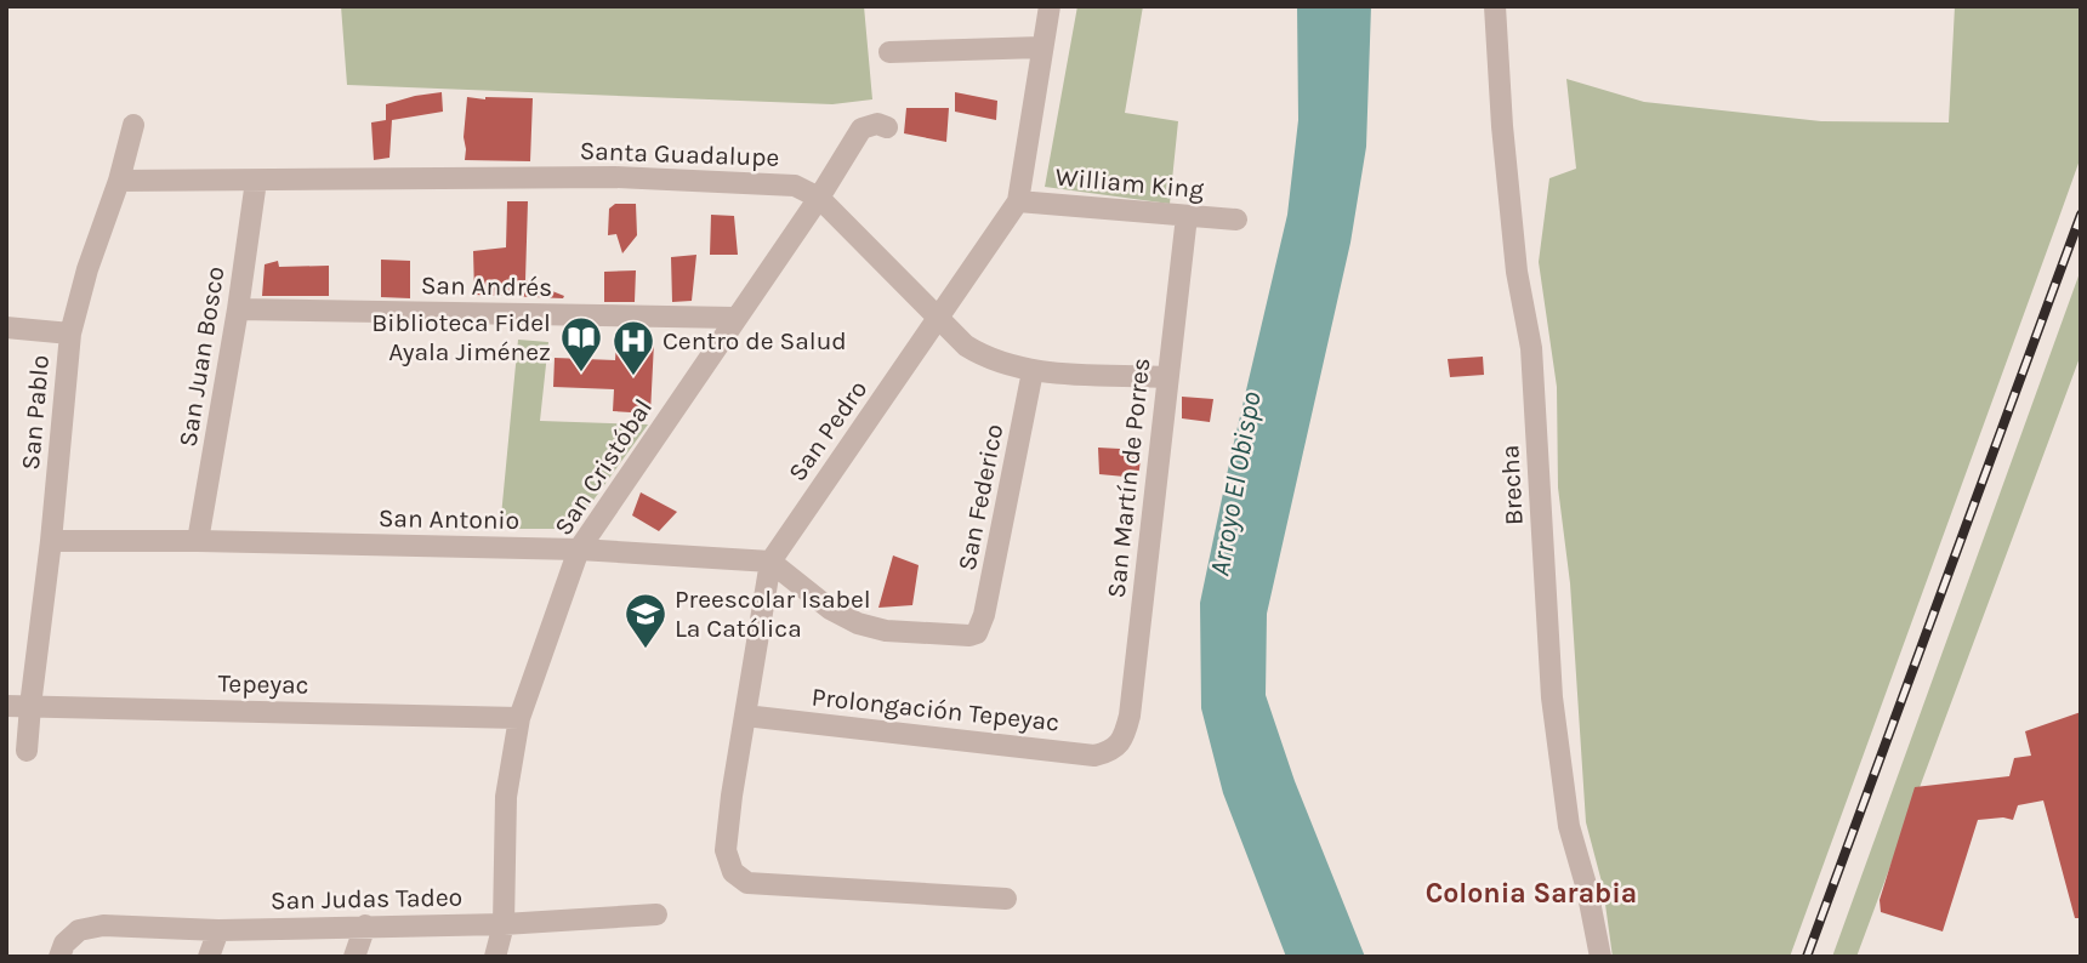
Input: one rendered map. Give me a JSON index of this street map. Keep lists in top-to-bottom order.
{
  "streets": {
    "street": [
      "Santa Guadalupe",
      "William King",
      "San Andrés",
      "San Juan Bosco",
      "San Pablo",
      "San Pedro",
      "San Cristóbal",
      "San Martín de Porres",
      "Brecha",
      "San Federico",
      "San Antonio",
      "Tepeyac",
      "Prolongación Tepeyac",
      "San Judas Tadeo"
    ]
  },
  "crossings": [
    ["Santa Guadalupe", "San Juan Bosco"],
    ["Santa Guadalupe", "San Pablo"],
    ["Santa Guadalupe", "San Pedro"],
    ["Santa Guadalupe", "San Cristóbal"],
    ["Santa Guadalupe", "San Martín de Porres"],
    ["Santa Guadalupe", "San Federico"],
    ["William King", "San Pedro"],
    ["William King", "San Martín de Porres"],
    ["San Andrés", "San Juan Bosco"],
    ["San Andrés", "San Cristóbal"],
    ["San Juan Bosco", "San Antonio"],
    ["San Pablo", "San Antonio"],
    ["San Pablo", "Tepeyac"],
    ["San Pedro", "San Federico"],
    ["San Pedro", "San Antonio"],
    ["San Pedro", "Prolongación Tepeyac"],
    ["San Cristóbal", "San Antonio"],
    ["San Cristóbal", "Tepeyac"],
    ["San Cristóbal", "San Judas Tadeo"],
    ["San Martín de Porres", "Prolongación Tepeyac"],
    ["San Federico", "San Antonio"]
  ],
  "districts": ["Colonia Sarabia"],
  "water": ["Arroyo El Obispo"],
  "places": {
    "library": ["Biblioteca Fidel Ayala Jiménez"],
    "hospital": ["Centro de Salud"],
    "school or university": ["Preescolar Isabel La Católica"]
  }
}
